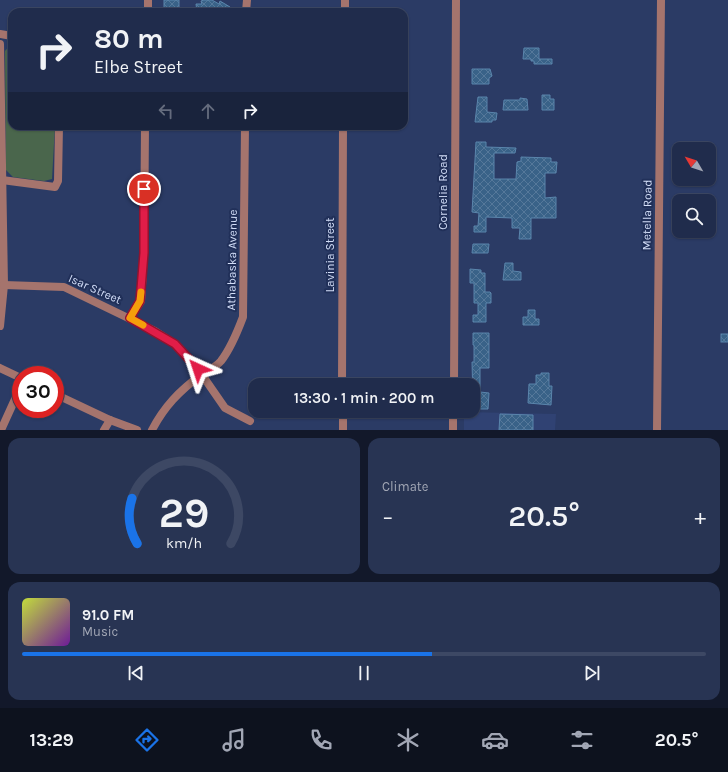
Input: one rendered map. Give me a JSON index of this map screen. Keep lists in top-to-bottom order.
{
  "streets": {
    "street": [
      "Cornelia Road",
      "Metella Road",
      "Lavinia Street",
      "Athabaska Avenue",
      "Isar Street"
    ]
  },
  "crossings": [
    ["Athabaska Avenue", "Isar Street"]
  ],
  "north": "top left",
  "page": {
    "turn": ["80 m", "Elbe Street"],
    "limit": "30",
    "trip": "13:30 · 1 min · 200 m",
    "tile": "Climate",
    "heat": ["−", "20.5°", "+"],
    "song": ["91.0 FM", "Music"],
    "tabs": ["13:29", "20.5°"],
    "gauge": ["29", "km/h"]
  }
}
